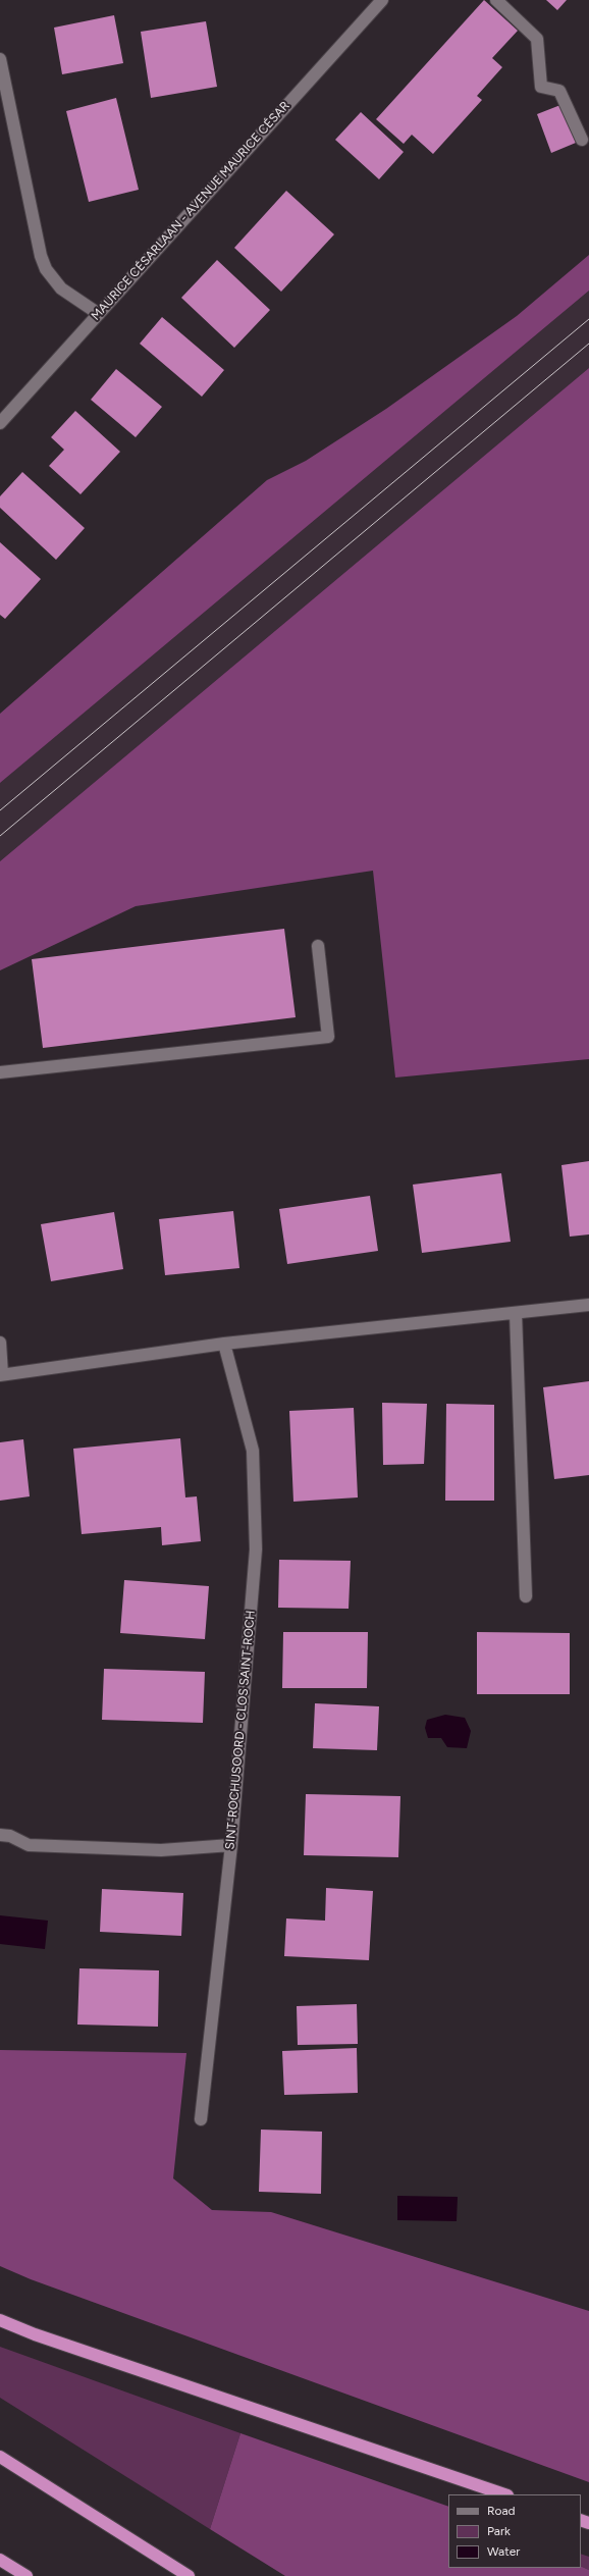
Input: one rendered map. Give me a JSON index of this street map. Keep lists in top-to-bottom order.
{
  "streets": {
    "street": ["MAURICE CÉSARLAAN - AVENUE MAURICE CÉSAR", "SINT-ROCHUSOORD - CLOS SAINT-ROCH"]
  },
  "legend": ["Road", "Park", "Water"]
}
